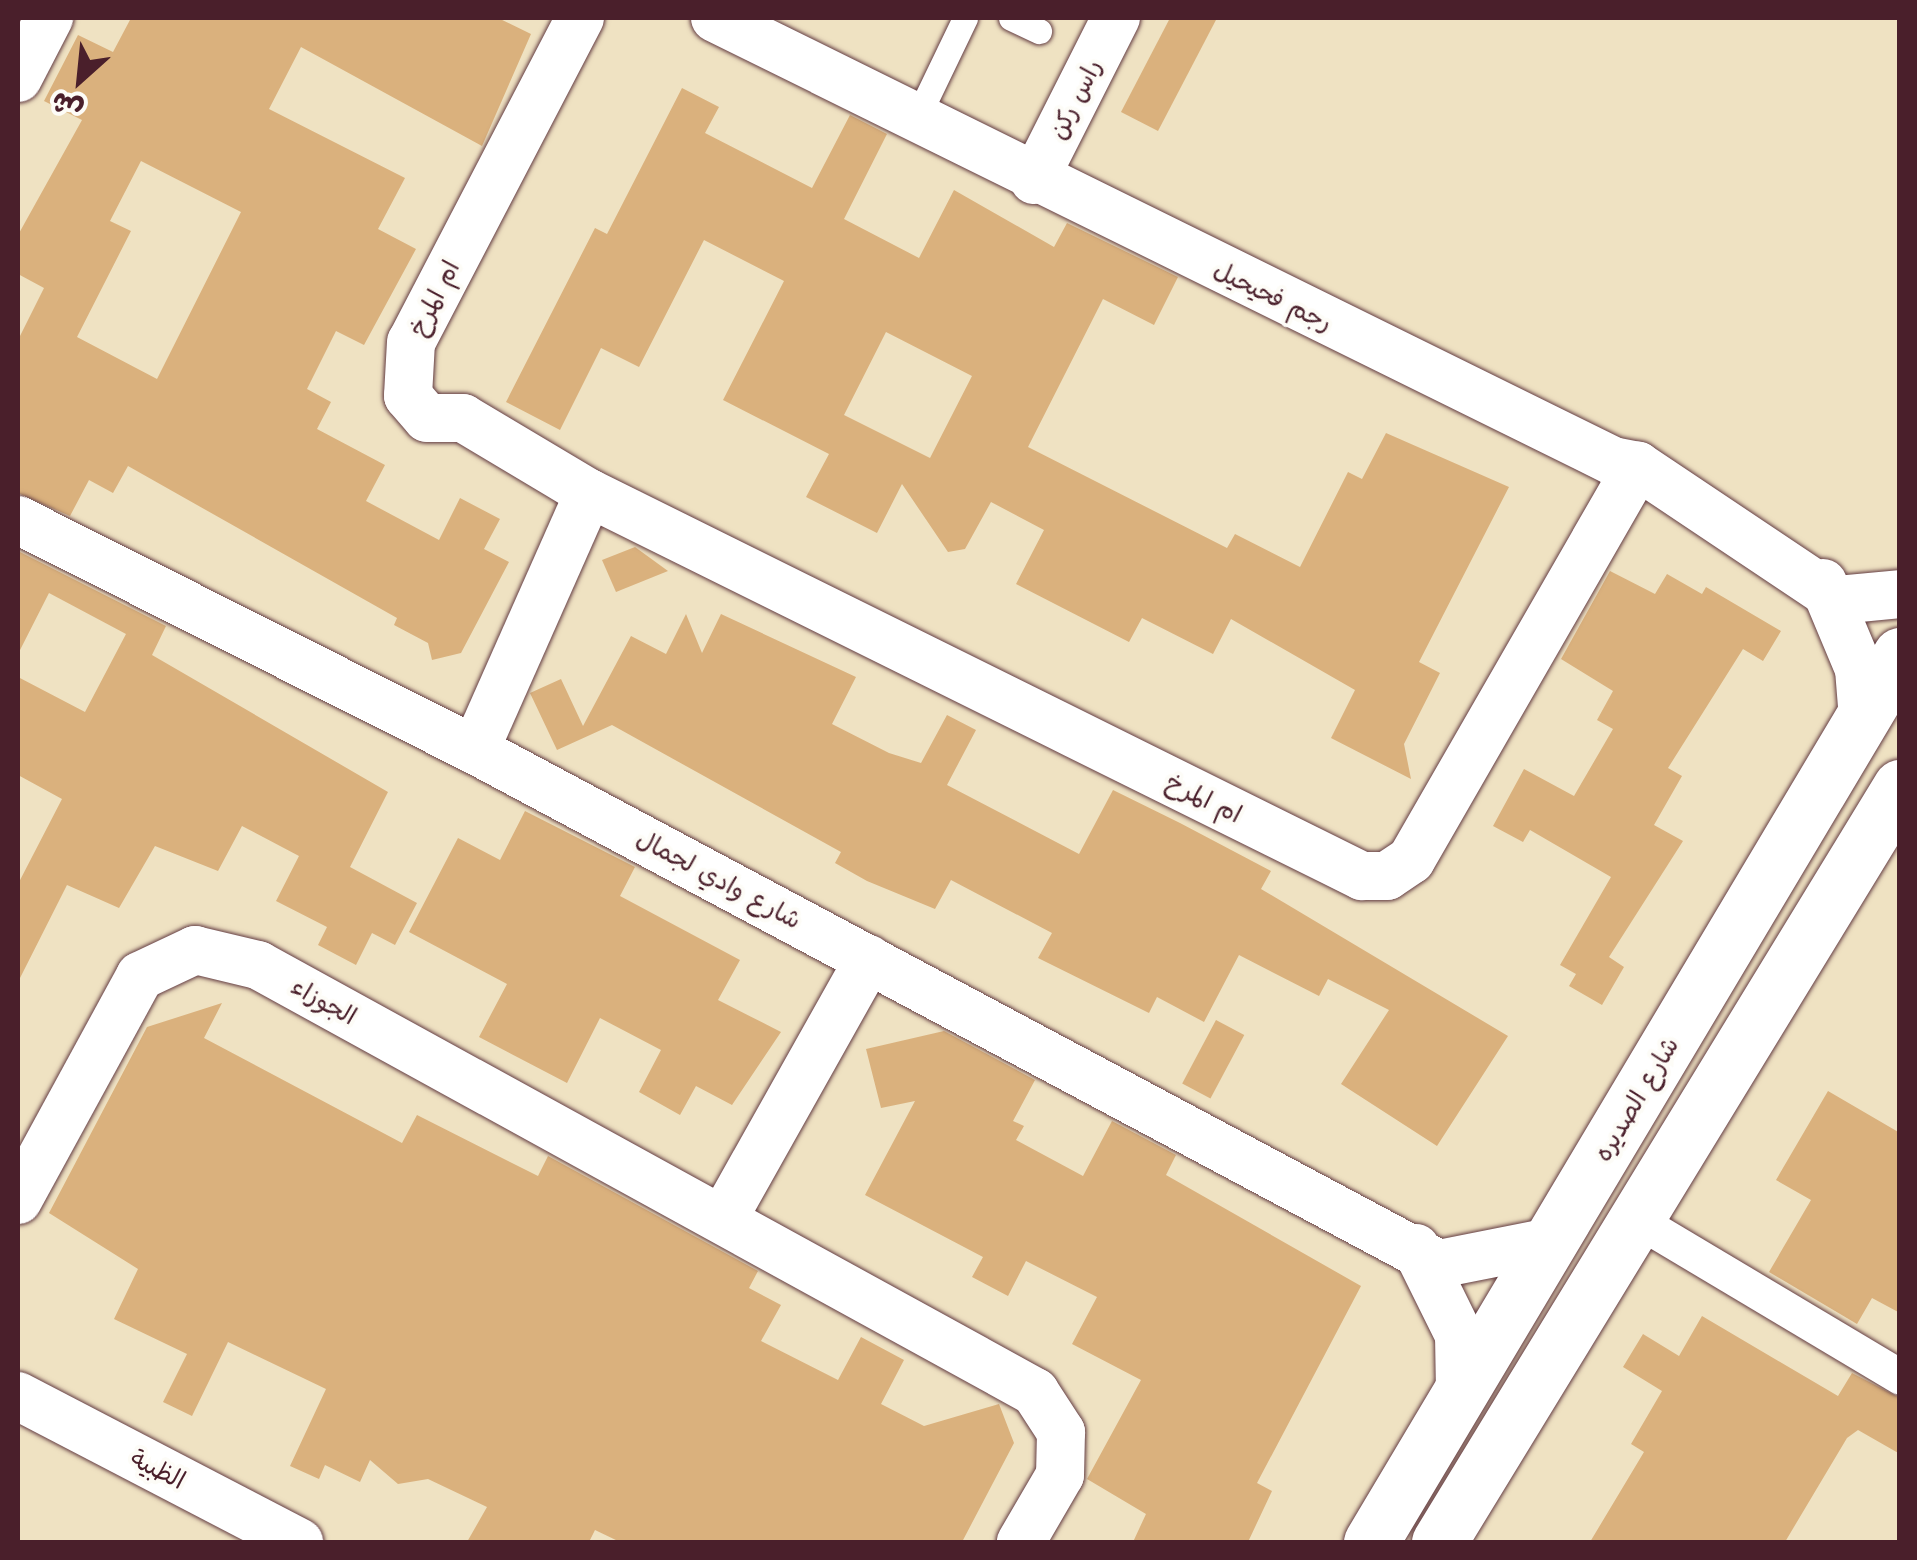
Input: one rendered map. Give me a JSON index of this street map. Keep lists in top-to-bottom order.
{
  "streets": {
    "main road": ["شارع الصديره"],
    "street": [
      "راس ركن",
      "رجم فحيحيل",
      "ام المرخ",
      "شارع وادي لجمال",
      "الجوزاء",
      "الظبية"
    ]
  },
  "crossings": [
    ["راس ركن", "رجم فحيحيل"],
    ["رجم فحيحيل", "ام المرخ"],
    ["شارع وادي لجمال", "شارع الصديره"]
  ],
  "north": "bottom left"
}
